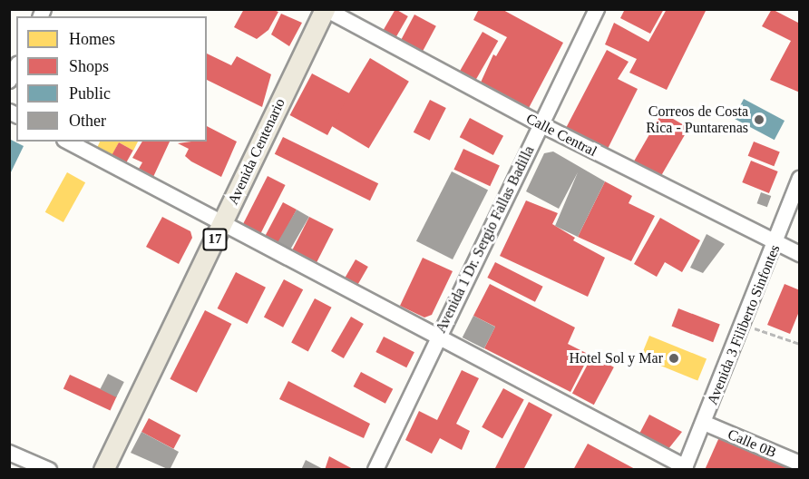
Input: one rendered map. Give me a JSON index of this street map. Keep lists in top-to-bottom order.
{
  "streets": {
    "main road": ["Avenida Centenario", "17"],
    "street": [
      "Calle Central",
      "Avenida 1 Dr. Sergio Fallas Badilla",
      "Avenida 3 Filiberto Sinfontes",
      "Calle 0B"
    ]
  },
  "crossings": [
    ["Calle Central", "Avenida Centenario"],
    ["Calle Central", "Avenida 1 Dr. Sergio Fallas Badilla"],
    ["Calle Central", "Avenida 3 Filiberto Sinfontes"],
    ["Avenida 3 Filiberto Sinfontes", "Calle 0B"]
  ],
  "places": ["Correos de Costa Rica - Puntarenas", "Hotel Sol y Mar"],
  "legend": [
    "Homes",
    "Shops",
    "Public",
    "Other"
  ]
}
